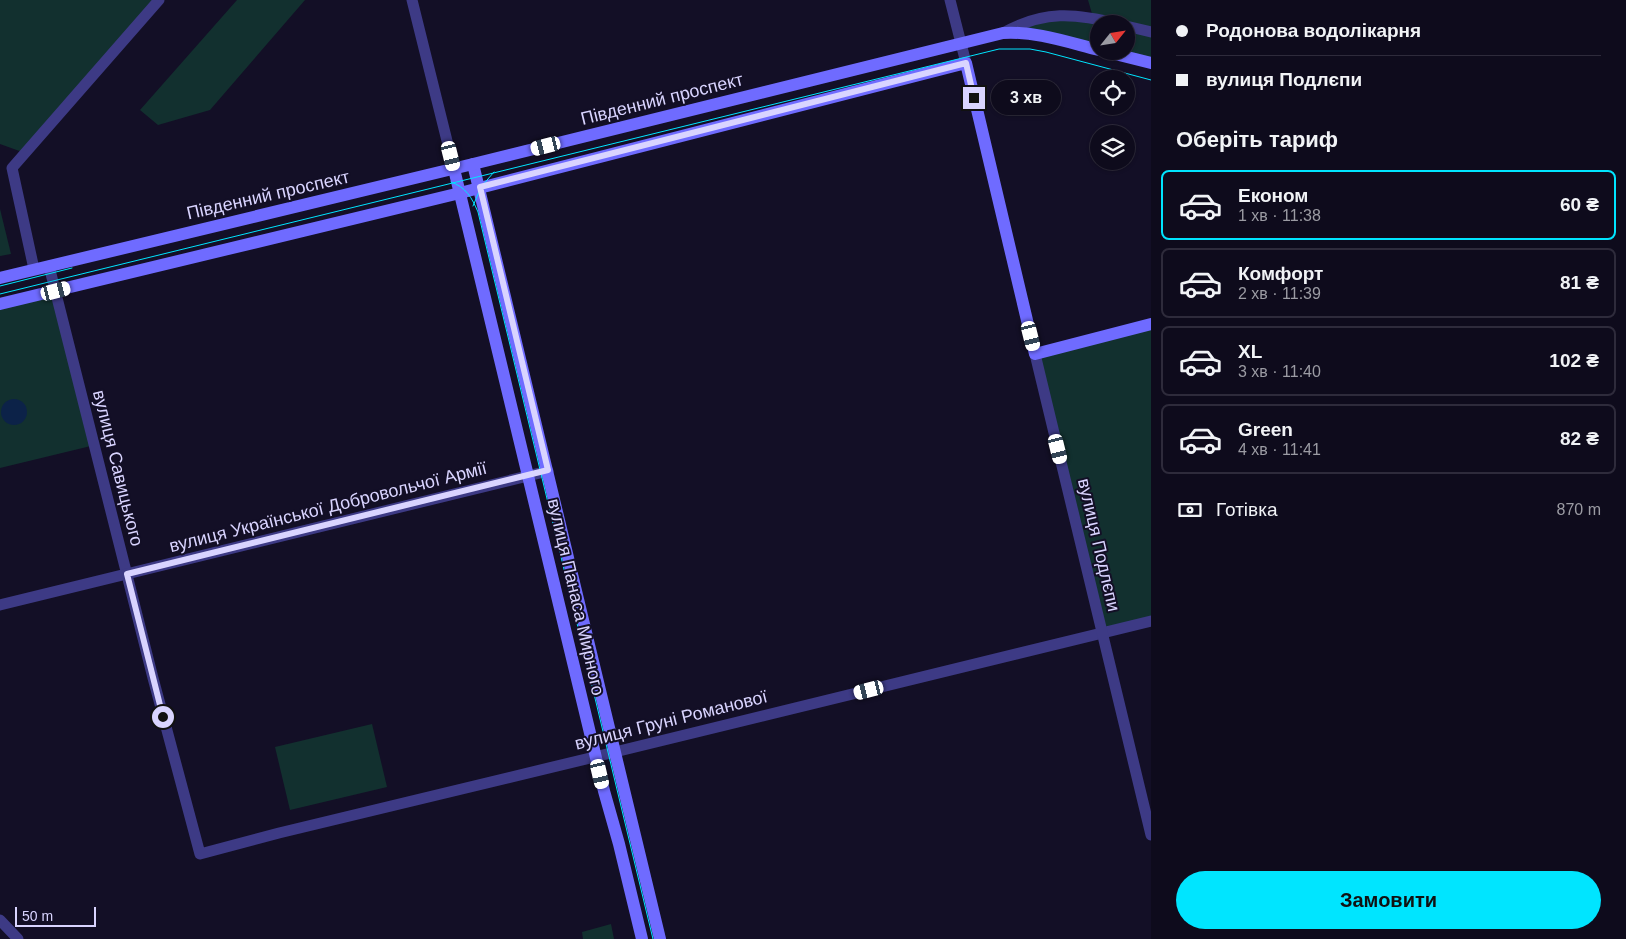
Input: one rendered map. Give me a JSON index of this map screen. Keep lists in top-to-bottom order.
{
  "streets": {
    "main road": ["Південний проспект", "вулиця Подлєпи", "вулиця Панаса Мирного"],
    "street": ["вулиця Савицького", "вулиця Української Добровольчої Армії", "вулиця Груні Романової"]
  },
  "crossings": [
    ["Південний проспект", "вулиця Савицького"],
    ["Південний проспект", "вулиця Подлєпи"],
    ["Південний проспект", "вулиця Панаса Мирного"],
    ["вулиця Савицького", "вулиця Української Добровольчої Армії"],
    ["вулиця Савицького", "вулиця Груні Романової"],
    ["вулиця Української Добровольчої Армії", "вулиця Панаса Мирного"],
    ["вулиця Подлєпи", "вулиця Груні Романової"],
    ["вулиця Панаса Мирного", "вулиця Груні Романової"]
  ],
  "scale_bar": "50 m",
  "north": "top right",
  "page": {
    "banner": ["Родонова водолікарня", "вулиця Подлєпи"],
    "bubble": "3 хв",
    "heading": "Оберіть тариф",
    "list": [
      {
        "name": "Економ",
        "note": "1 хв · 11:38",
        "value": "60 ₴"
      },
      {
        "name": "Комфорт",
        "note": "2 хв · 11:39",
        "value": "81 ₴"
      },
      {
        "name": "XL",
        "note": "3 хв · 11:40",
        "value": "102 ₴"
      },
      {
        "name": "Green",
        "note": "4 хв · 11:41",
        "value": "82 ₴"
      }
    ],
    "pay": ["Готівка", "870 m"],
    "buttons": "Замовити",
    "scale": "50 m"
  }
}
